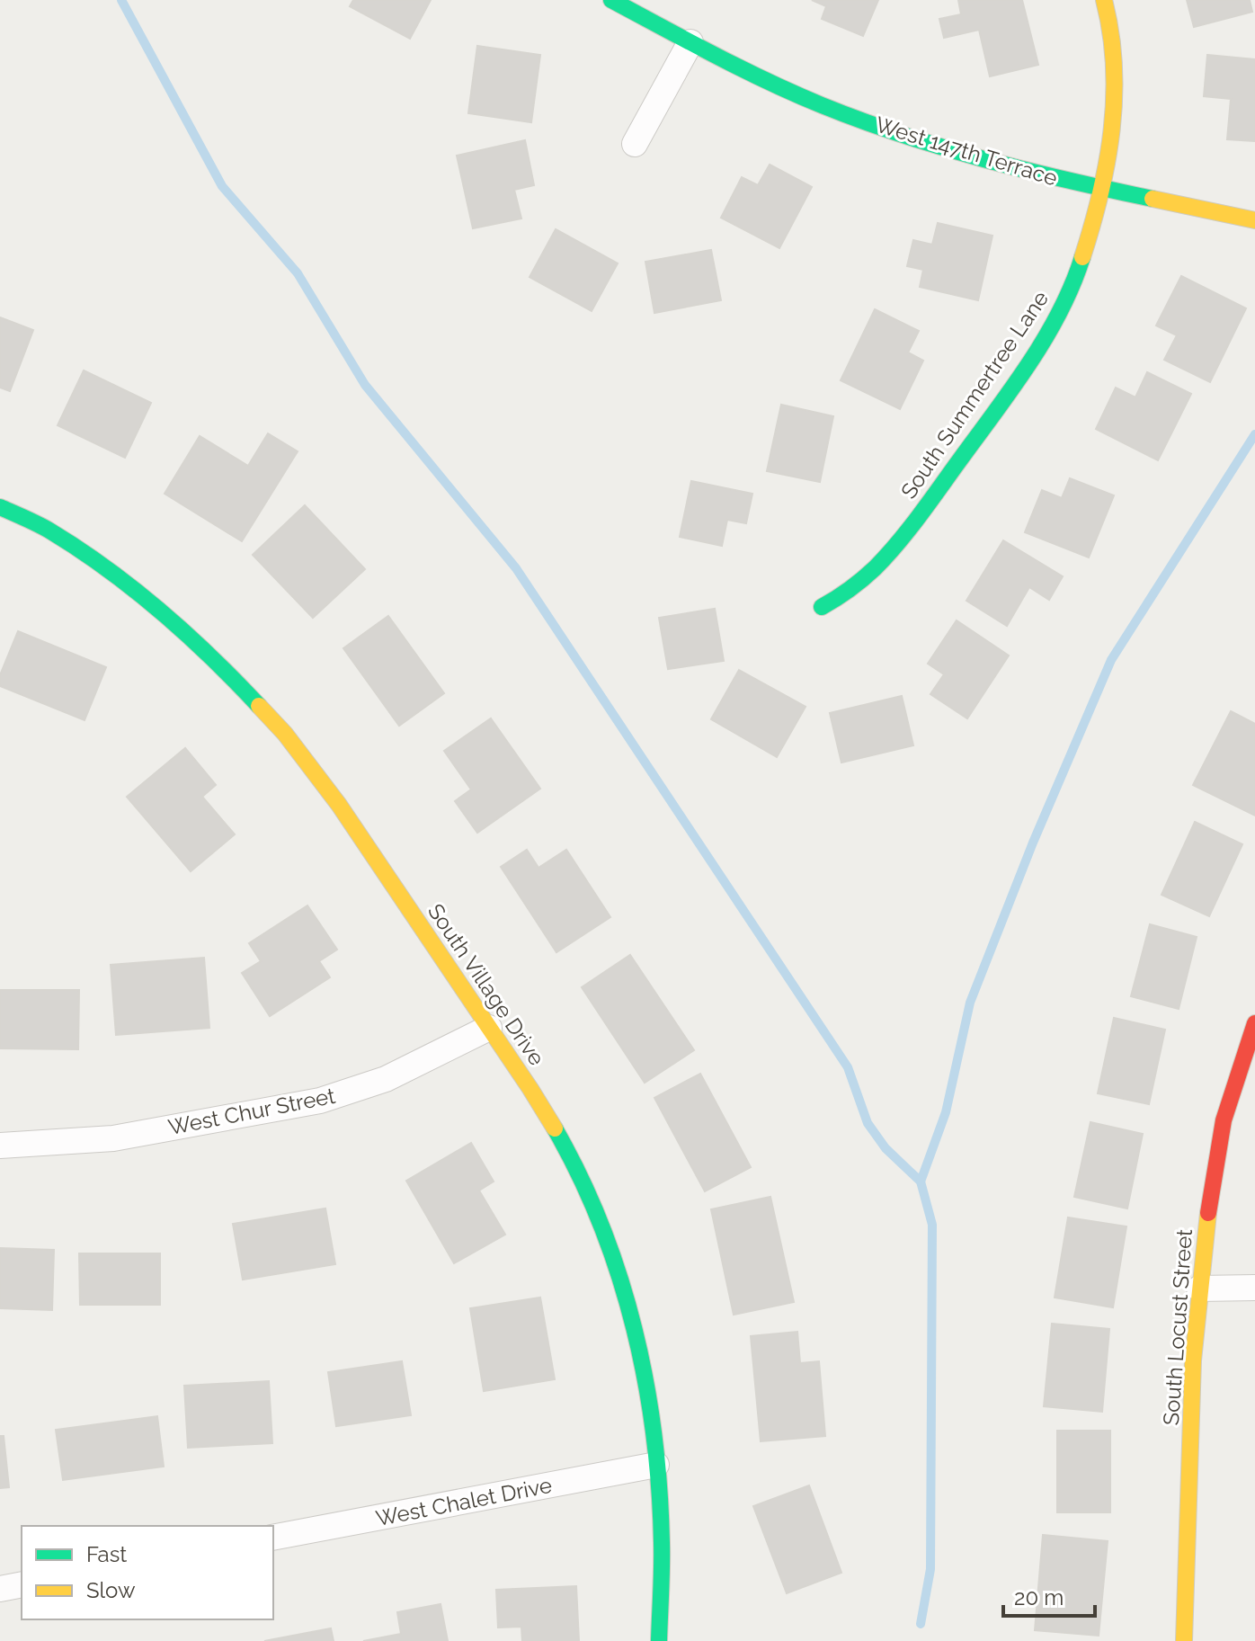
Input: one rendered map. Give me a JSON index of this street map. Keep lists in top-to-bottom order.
{
  "streets": {
    "street": [
      "West 147th Terrace",
      "South Summertree Lane",
      "South Village Drive",
      "West Chur Street",
      "South Locust Street",
      "West Chalet Drive"
    ]
  },
  "crossings": [
    ["West 147th Terrace", "South Summertree Lane"],
    ["South Village Drive", "West Chur Street"],
    ["South Village Drive", "West Chalet Drive"]
  ],
  "legend": ["Fast", "Slow"],
  "scale_bar": "20 m"
}
